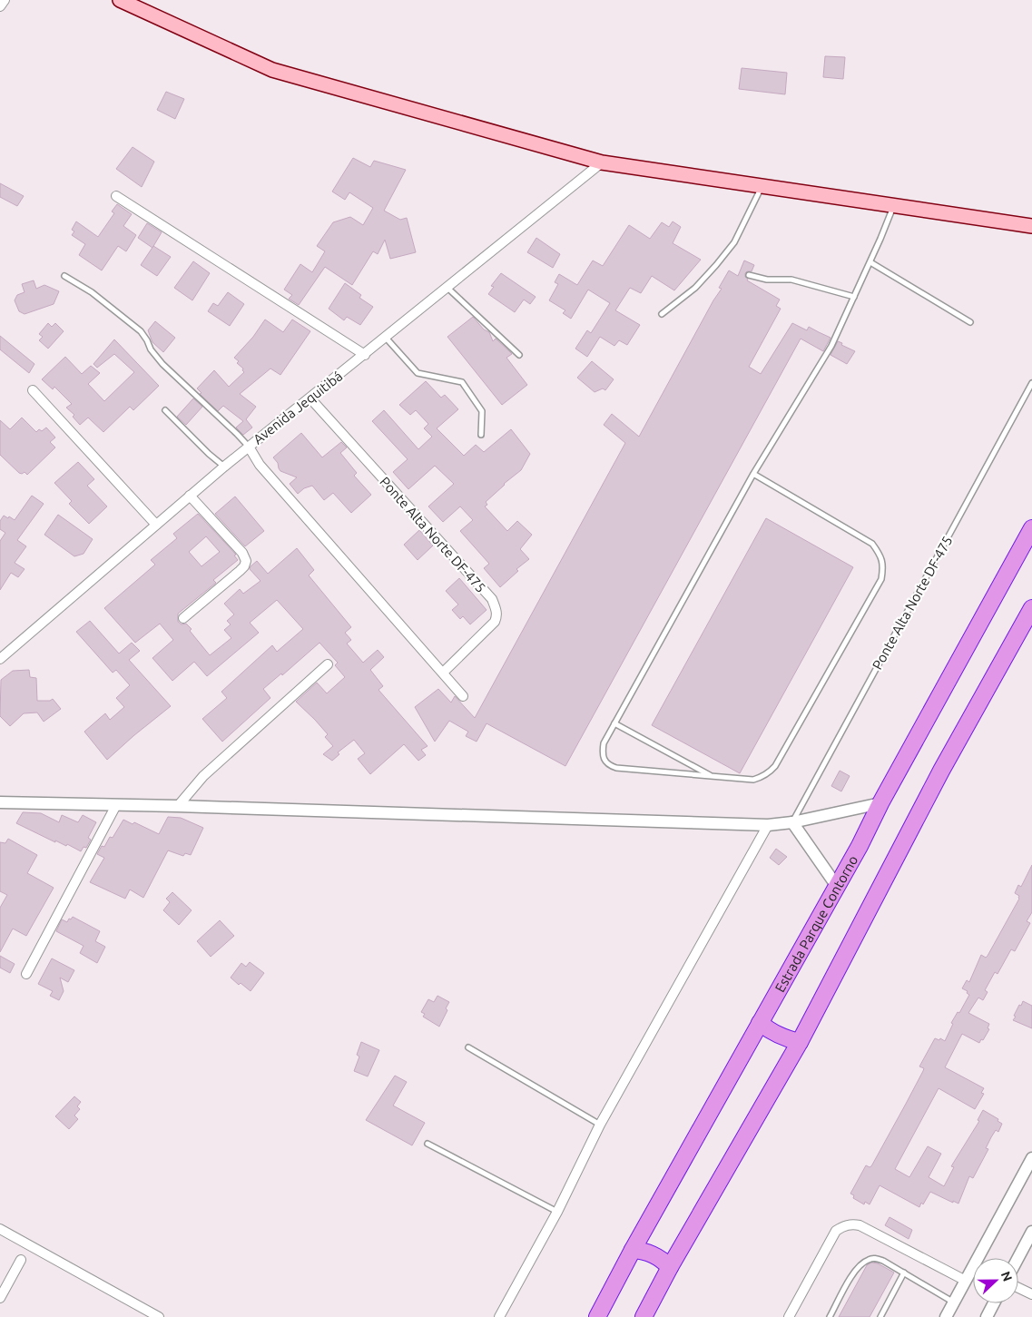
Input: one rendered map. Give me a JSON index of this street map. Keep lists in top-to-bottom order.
{
  "streets": {
    "highway": ["Estrada Parque Contorno"],
    "street": ["Avenida Jequitibá", "Ponte Alta Norte DF-475"]
  },
  "crossings": [
    ["Avenida Jequitibá", "Ponte Alta Norte DF-475"]
  ],
  "north": "right"
}
